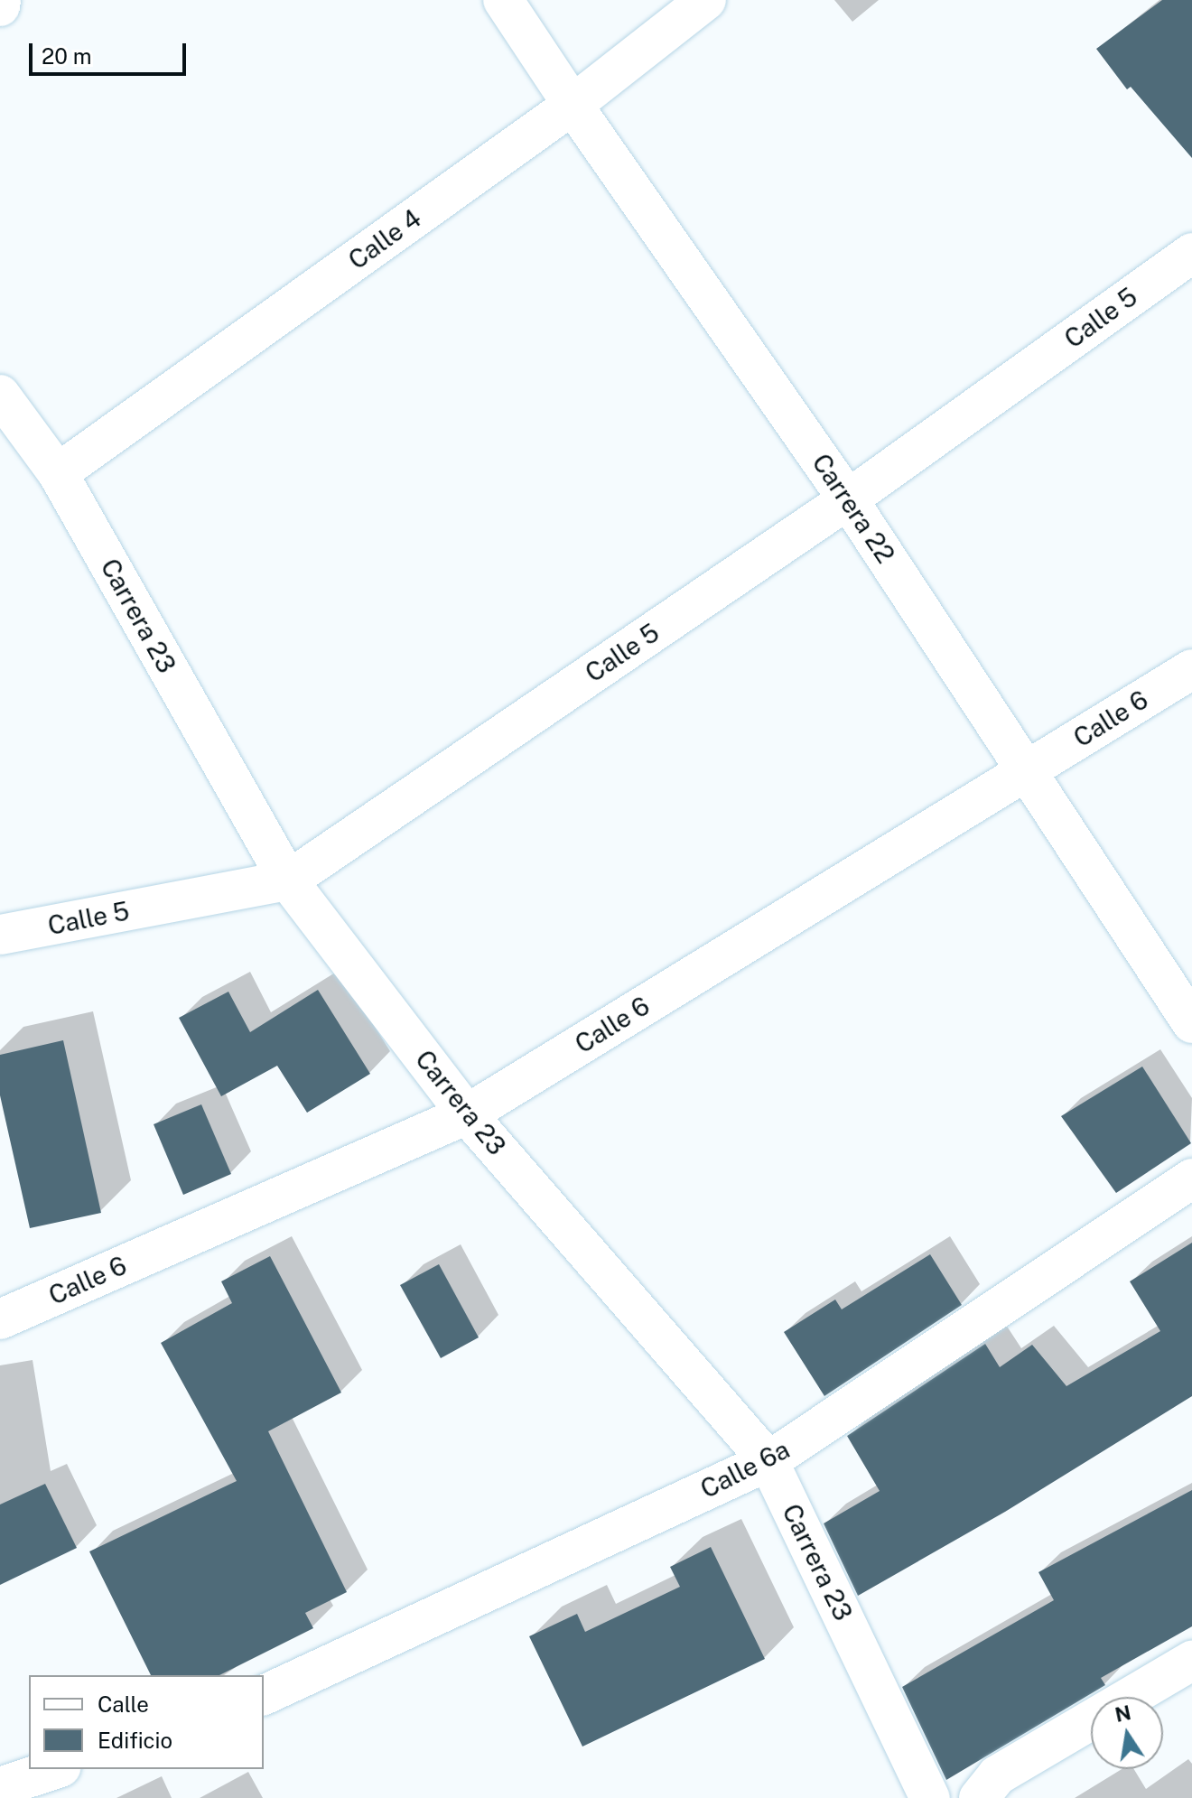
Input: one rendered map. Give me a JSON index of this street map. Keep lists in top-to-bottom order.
{
  "streets": {
    "street": [
      "Calle 4",
      "Calle 5",
      "Carrera 22",
      "Carrera 23",
      "Calle 6",
      "Calle 6a"
    ]
  },
  "crossings": [
    ["Calle 4", "Carrera 22"],
    ["Calle 4", "Carrera 23"],
    ["Calle 5", "Carrera 22"],
    ["Calle 5", "Carrera 23"],
    ["Carrera 22", "Calle 6"],
    ["Carrera 23", "Calle 6"],
    ["Carrera 23", "Calle 6a"]
  ],
  "legend": ["Calle", "Edificio"],
  "scale_bar": "20 m",
  "north": "top"
}
